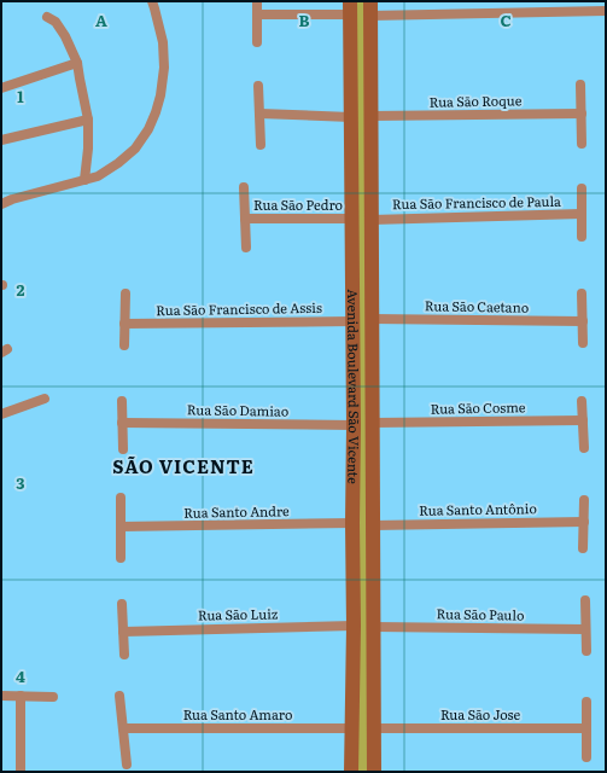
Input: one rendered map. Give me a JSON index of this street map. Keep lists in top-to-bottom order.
{
  "streets": {
    "street": [
      "Rua Sāo Roque",
      "Rua Sāo Francisco de Paula",
      "Rua Sāo Pedro",
      "Rua Sāo Caetano",
      "Rua Sāo Francisco de Assis",
      "Avenida Boulevard São Vicente",
      "Rua Sāo Cosme",
      "Rua Sāo Damiao",
      "Rua Santo Antônio",
      "Rua Santo Andre",
      "Rua Sāo Luiz",
      "Rua Sāo Paulo",
      "Rua Santo Amaro",
      "Rua Sāo Jose"
    ]
  },
  "crossings": [
    ["Rua Sāo Roque", "Avenida Boulevard São Vicente"],
    ["Rua Sāo Francisco de Paula", "Avenida Boulevard São Vicente"],
    ["Rua Sāo Pedro", "Avenida Boulevard São Vicente"],
    ["Rua Sāo Caetano", "Avenida Boulevard São Vicente"],
    ["Rua Sāo Francisco de Assis", "Avenida Boulevard São Vicente"],
    ["Avenida Boulevard São Vicente", "Rua Sāo Cosme"],
    ["Avenida Boulevard São Vicente", "Rua Sāo Damiao"],
    ["Avenida Boulevard São Vicente", "Rua Santo Antônio"],
    ["Avenida Boulevard São Vicente", "Rua Santo Andre"],
    ["Avenida Boulevard São Vicente", "Rua Sāo Luiz"],
    ["Avenida Boulevard São Vicente", "Rua Sāo Paulo"],
    ["Avenida Boulevard São Vicente", "Rua Santo Amaro"],
    ["Avenida Boulevard São Vicente", "Rua Sāo Jose"]
  ],
  "districts": ["SÃO VICENTE"],
  "grid": {
    "columns": ["A", "B", "C"],
    "rows": [
      "1",
      "2",
      "3",
      "4"
    ]
  }
}
